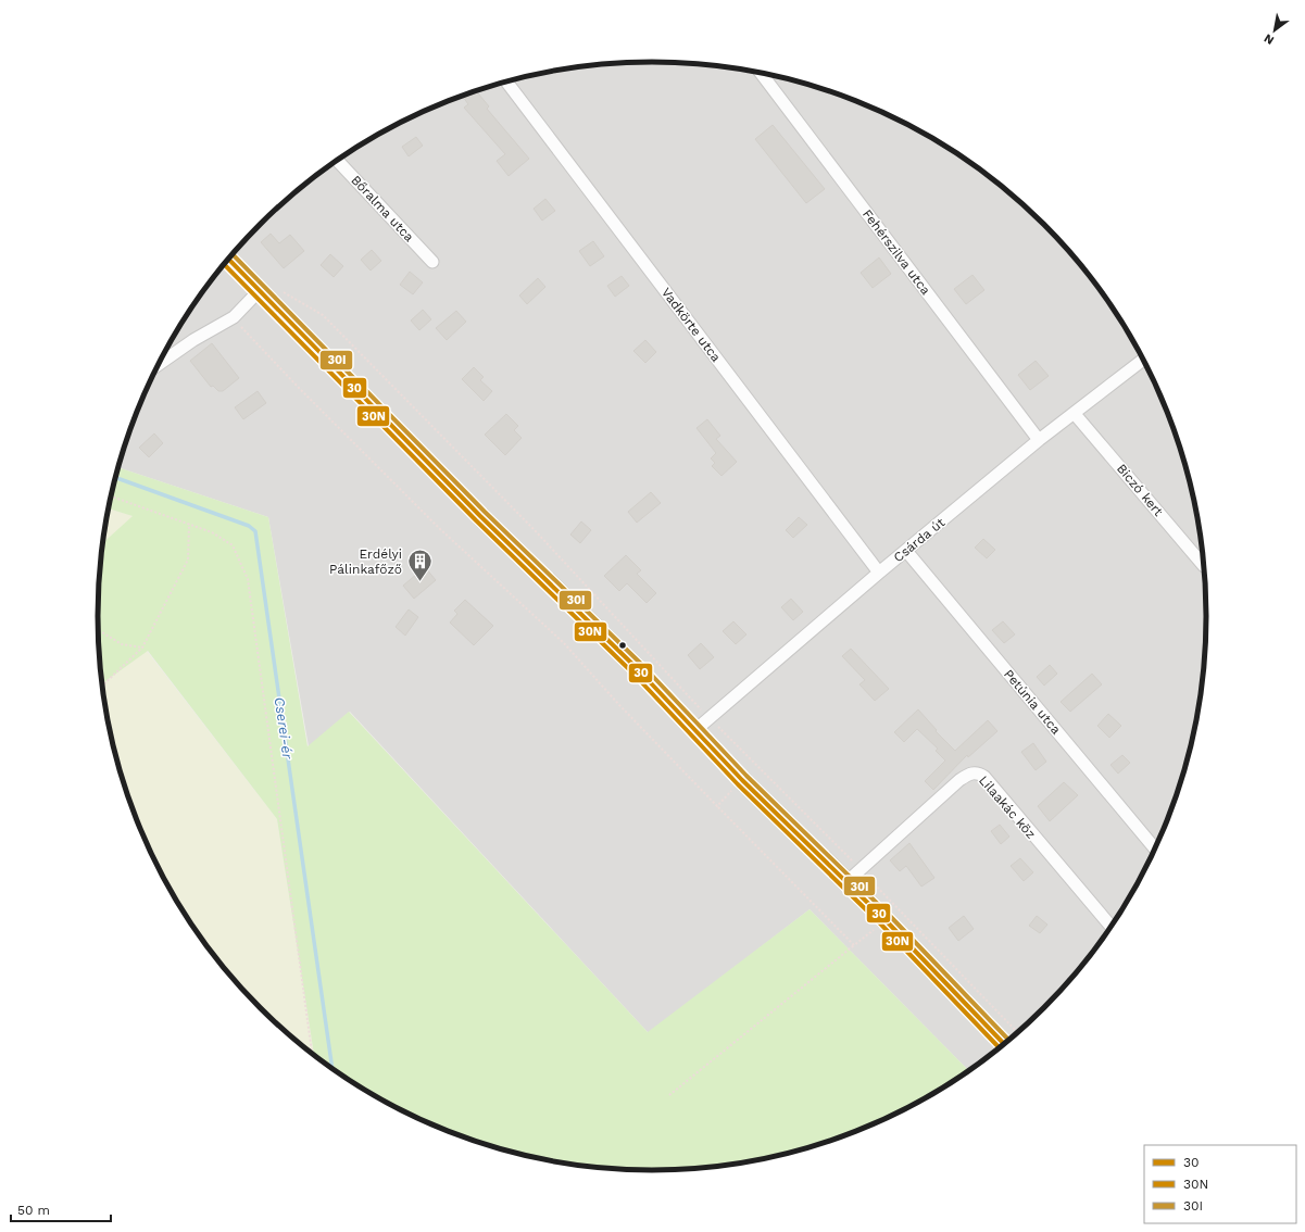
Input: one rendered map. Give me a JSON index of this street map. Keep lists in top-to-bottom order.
{
  "streets": {
    "street": [
      "Bőralma utca",
      "Fehérszilva utca",
      "Vadkörte utca",
      "Biczó kert",
      "Csárda út",
      "Petúnia utca",
      "Lilaakác köz"
    ]
  },
  "crossings": [
    ["Fehérszilva utca", "Csárda út"],
    ["Vadkörte utca", "Csárda út"],
    ["Biczó kert", "Csárda út"],
    ["Csárda út", "Petúnia utca"]
  ],
  "water": ["Cserei-ér"],
  "places": {
    "building": ["Erdélyi Pálinkafőző"]
  },
  "lines": ["transit line 30I", "transit line 30", "transit line 30N"],
  "legend": ["30", "30N", "30I"],
  "scale_bar": "50 m",
  "north": "bottom left"
}
